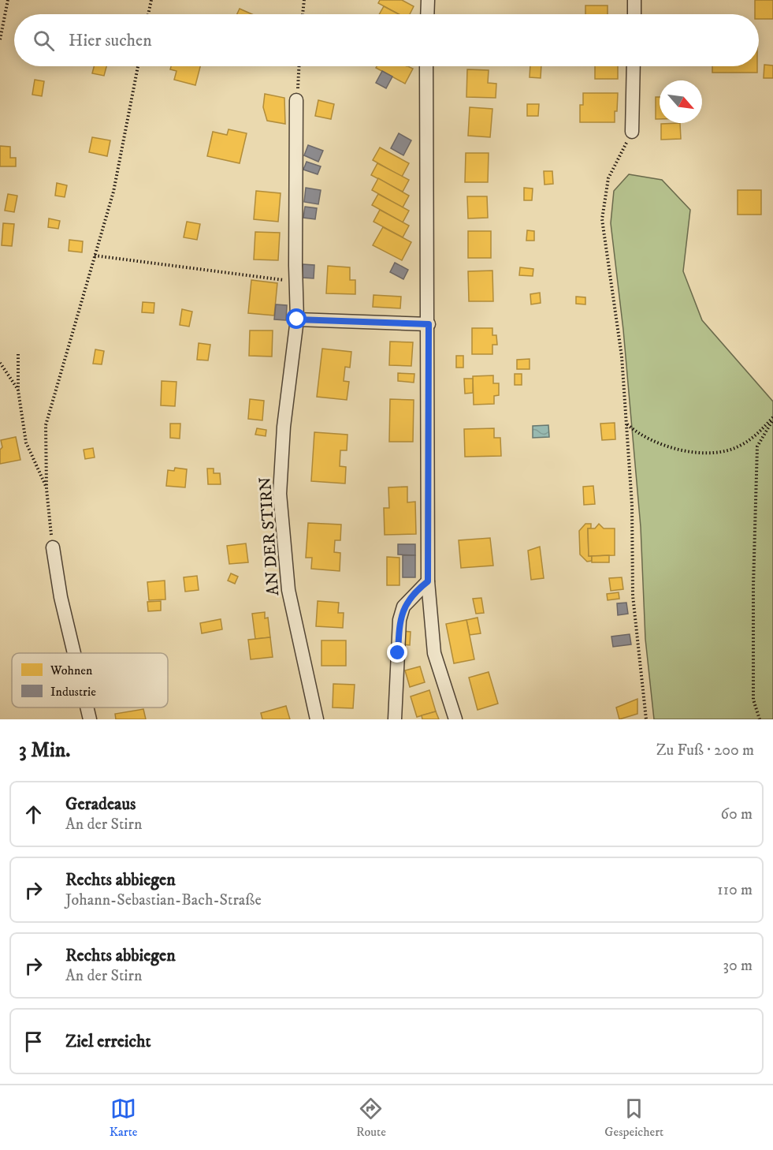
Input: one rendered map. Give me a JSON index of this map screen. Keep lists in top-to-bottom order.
{
  "streets": {
    "street": ["AN DER STIRN"]
  },
  "legend": ["Wohnen", "Industrie"],
  "north": "bottom right",
  "page": {
    "search": "Hier suchen",
    "heading": ["3 Min.", "Zu Fuß · 200 m"],
    "list": [
      ["Geradeaus", "An der Stirn", "60 m"],
      ["Rechts abbiegen", "Johann-Sebastian-Bach-Straße", "110 m"],
      ["Rechts abbiegen", "An der Stirn", "30 m"],
      "Ziel erreicht"
    ],
    "nav": ["Karte", "Route", "Gespeichert"]
  }
}
